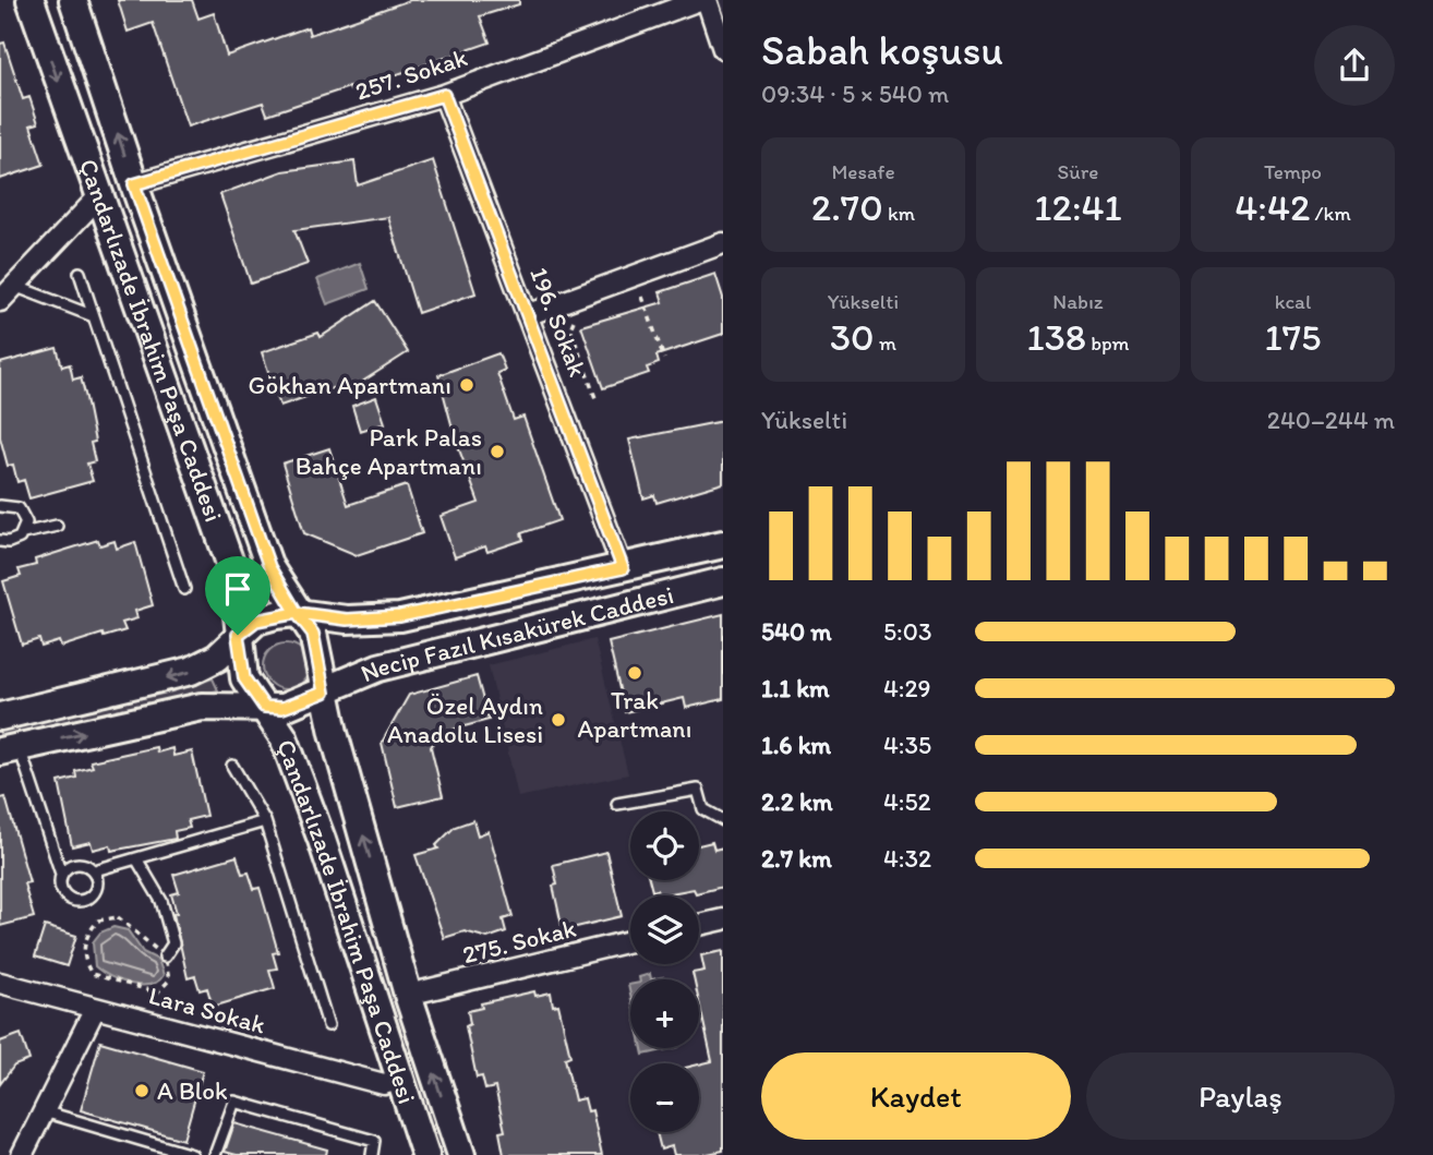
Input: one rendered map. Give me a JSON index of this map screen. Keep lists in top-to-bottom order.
{
  "streets": {
    "main road": ["Çandarlızade İbrahim Paşa Caddesi", "Necip Fazıl Kısakürek Caddesi"],
    "street": [
      "257. Sokak",
      "196. Sokak",
      "275. Sokak",
      "Lara Sokak"
    ]
  },
  "crossings": [
    ["257. Sokak", "196. Sokak"],
    ["257. Sokak", "Çandarlızade İbrahim Paşa Caddesi"],
    ["196. Sokak", "Necip Fazıl Kısakürek Caddesi"],
    ["Çandarlızade İbrahim Paşa Caddesi", "Necip Fazıl Kısakürek Caddesi"],
    ["Çandarlızade İbrahim Paşa Caddesi", "275. Sokak"],
    ["Çandarlızade İbrahim Paşa Caddesi", "Lara Sokak"]
  ],
  "places": [
    "Gökhan Apartmanı",
    "Park Palas Bahçe Apartmanı",
    "Trak Apartmanı",
    "Özel Aydın Anadolu Lisesi",
    "A Blok"
  ],
  "page": {
    "heading": ["Sabah koşusu", "09:34 · 5 × 540 m"],
    "stats": [
      ["Mesafe", "2.70 km"],
      ["Süre", "12:41"],
      ["Tempo", "4:42 /km"],
      ["Yükselti", "30 m"],
      ["Nabız", "138 bpm"],
      ["kcal", "175"]
    ],
    "chart": ["Yükselti", "240–244 m"],
    "list": [
      {
        "name": "540 m",
        "note": "5:03"
      },
      {
        "name": "1.1 km",
        "note": "4:29"
      },
      {
        "name": "1.6 km",
        "note": "4:35"
      },
      {
        "name": "2.2 km",
        "note": "4:52"
      },
      {
        "name": "2.7 km",
        "note": "4:32"
      }
    ],
    "map_buttons": ["+", "−"],
    "buttons": ["Kaydet", "Paylaş"]
  }
}
